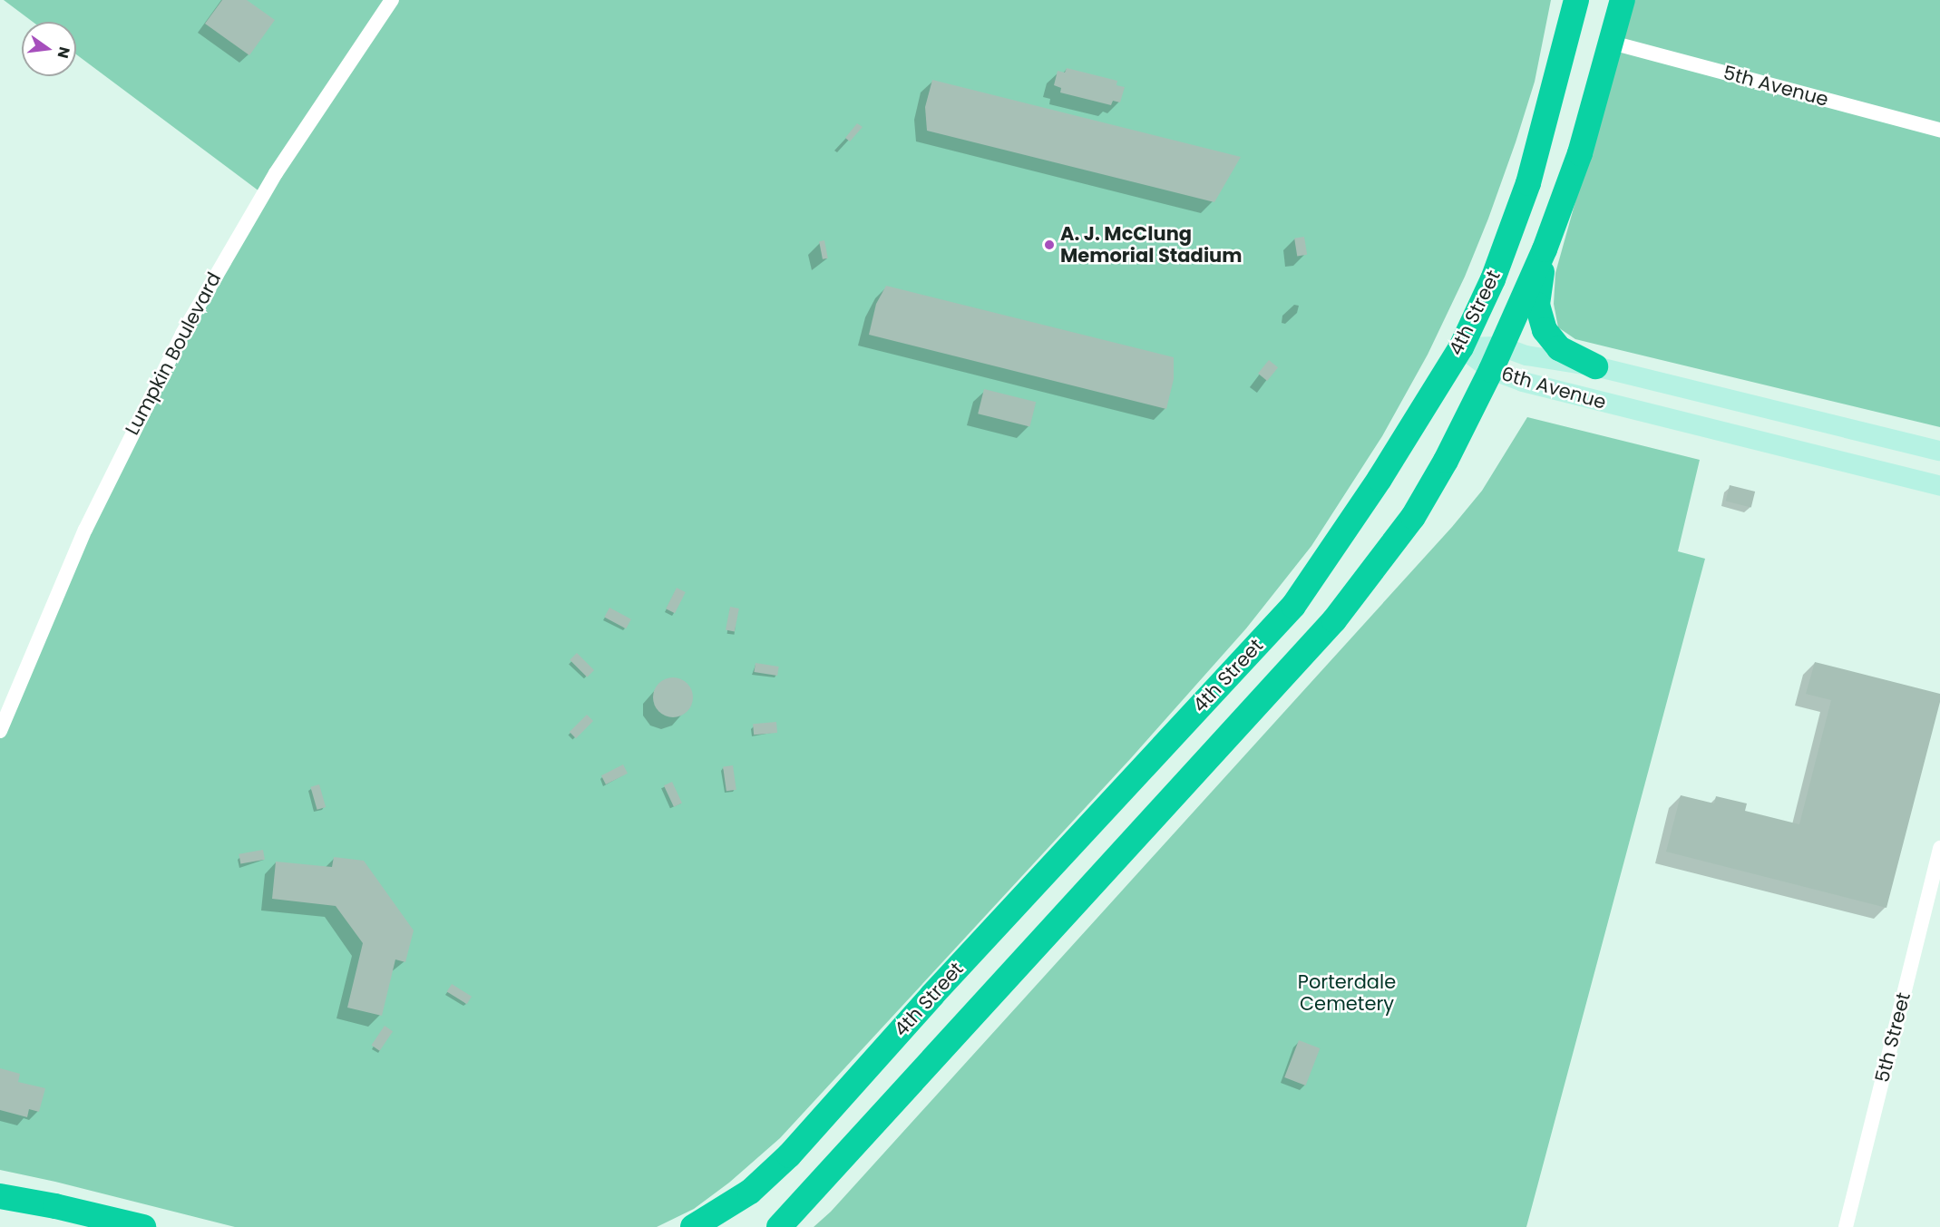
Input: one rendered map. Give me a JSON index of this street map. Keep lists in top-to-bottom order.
{
  "streets": {
    "highway": ["4th Street"],
    "main road": ["6th Avenue"],
    "street": ["5th Avenue", "Lumpkin Boulevard", "5th Street"]
  },
  "crossings": [
    ["5th Avenue", "4th Street"],
    ["4th Street", "6th Avenue"]
  ],
  "parks": ["Porterdale Cemetery"],
  "places": ["A. J. McClung Memorial Stadium"],
  "north": "right"
}
